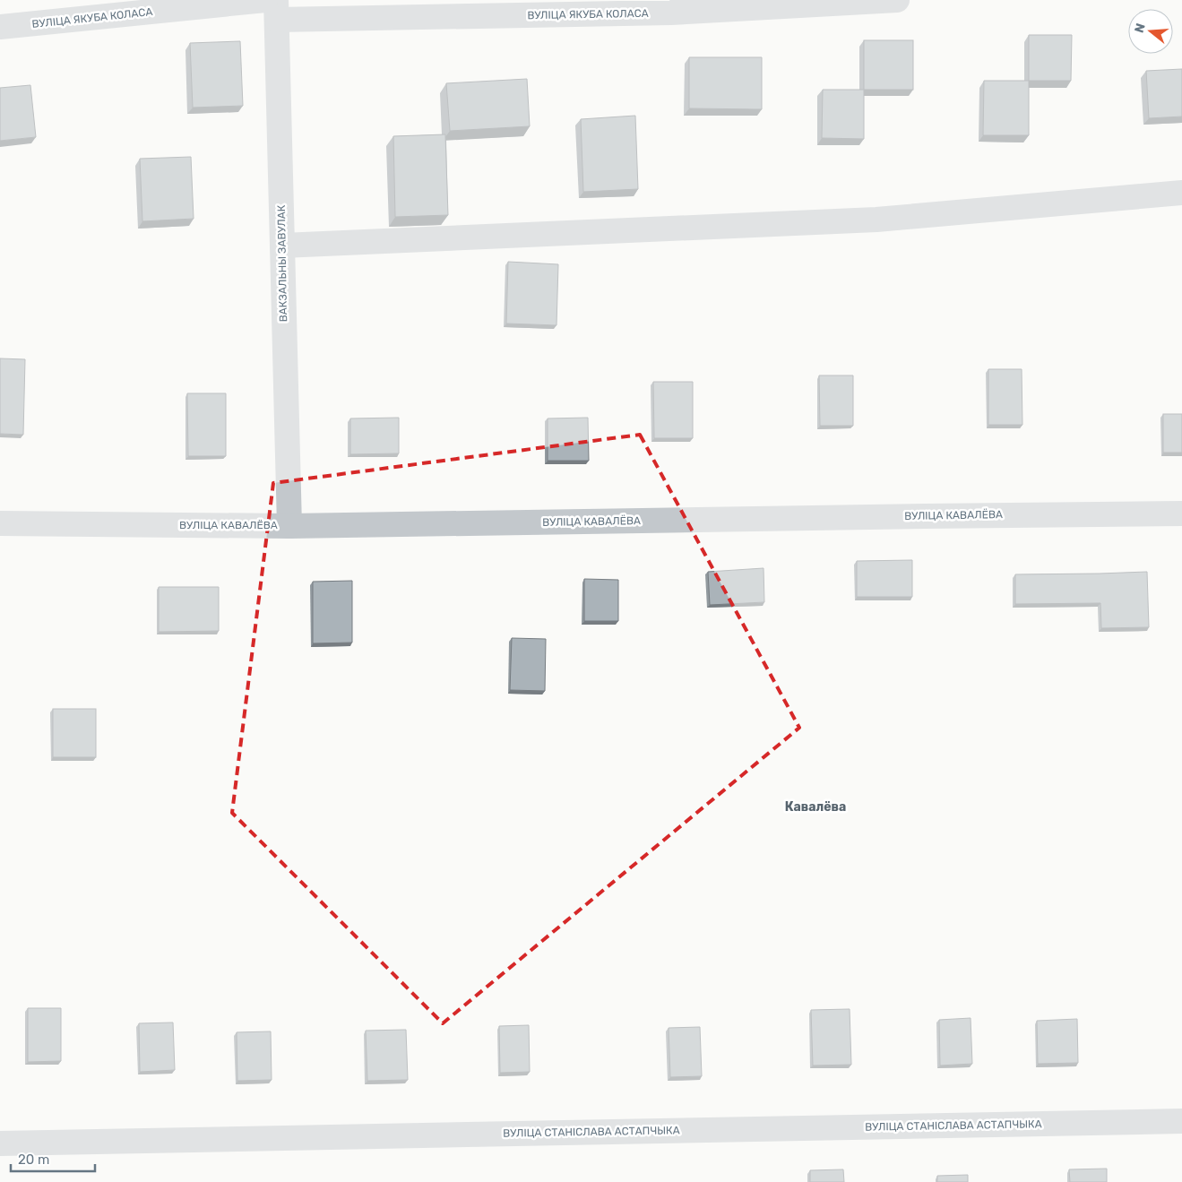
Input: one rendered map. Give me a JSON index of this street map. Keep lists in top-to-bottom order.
{
  "streets": {
    "street": [
      "ВУЛІЦА ЯКУБА КОЛАСА",
      "ВАКЗАЛЬНЫ ЗАВУЛАК",
      "ВУЛІЦА КАВАЛЁВА",
      "ВУЛІЦА СТАНІСЛАВА АСТАПЧЫКА"
    ]
  },
  "crossings": [
    ["ВУЛІЦА ЯКУБА КОЛАСА", "ВАКЗАЛЬНЫ ЗАВУЛАК"],
    ["ВАКЗАЛЬНЫ ЗАВУЛАК", "ВУЛІЦА КАВАЛЁВА"]
  ],
  "districts": ["Кавалёва"],
  "scale_bar": "20 m",
  "north": "left"
}
